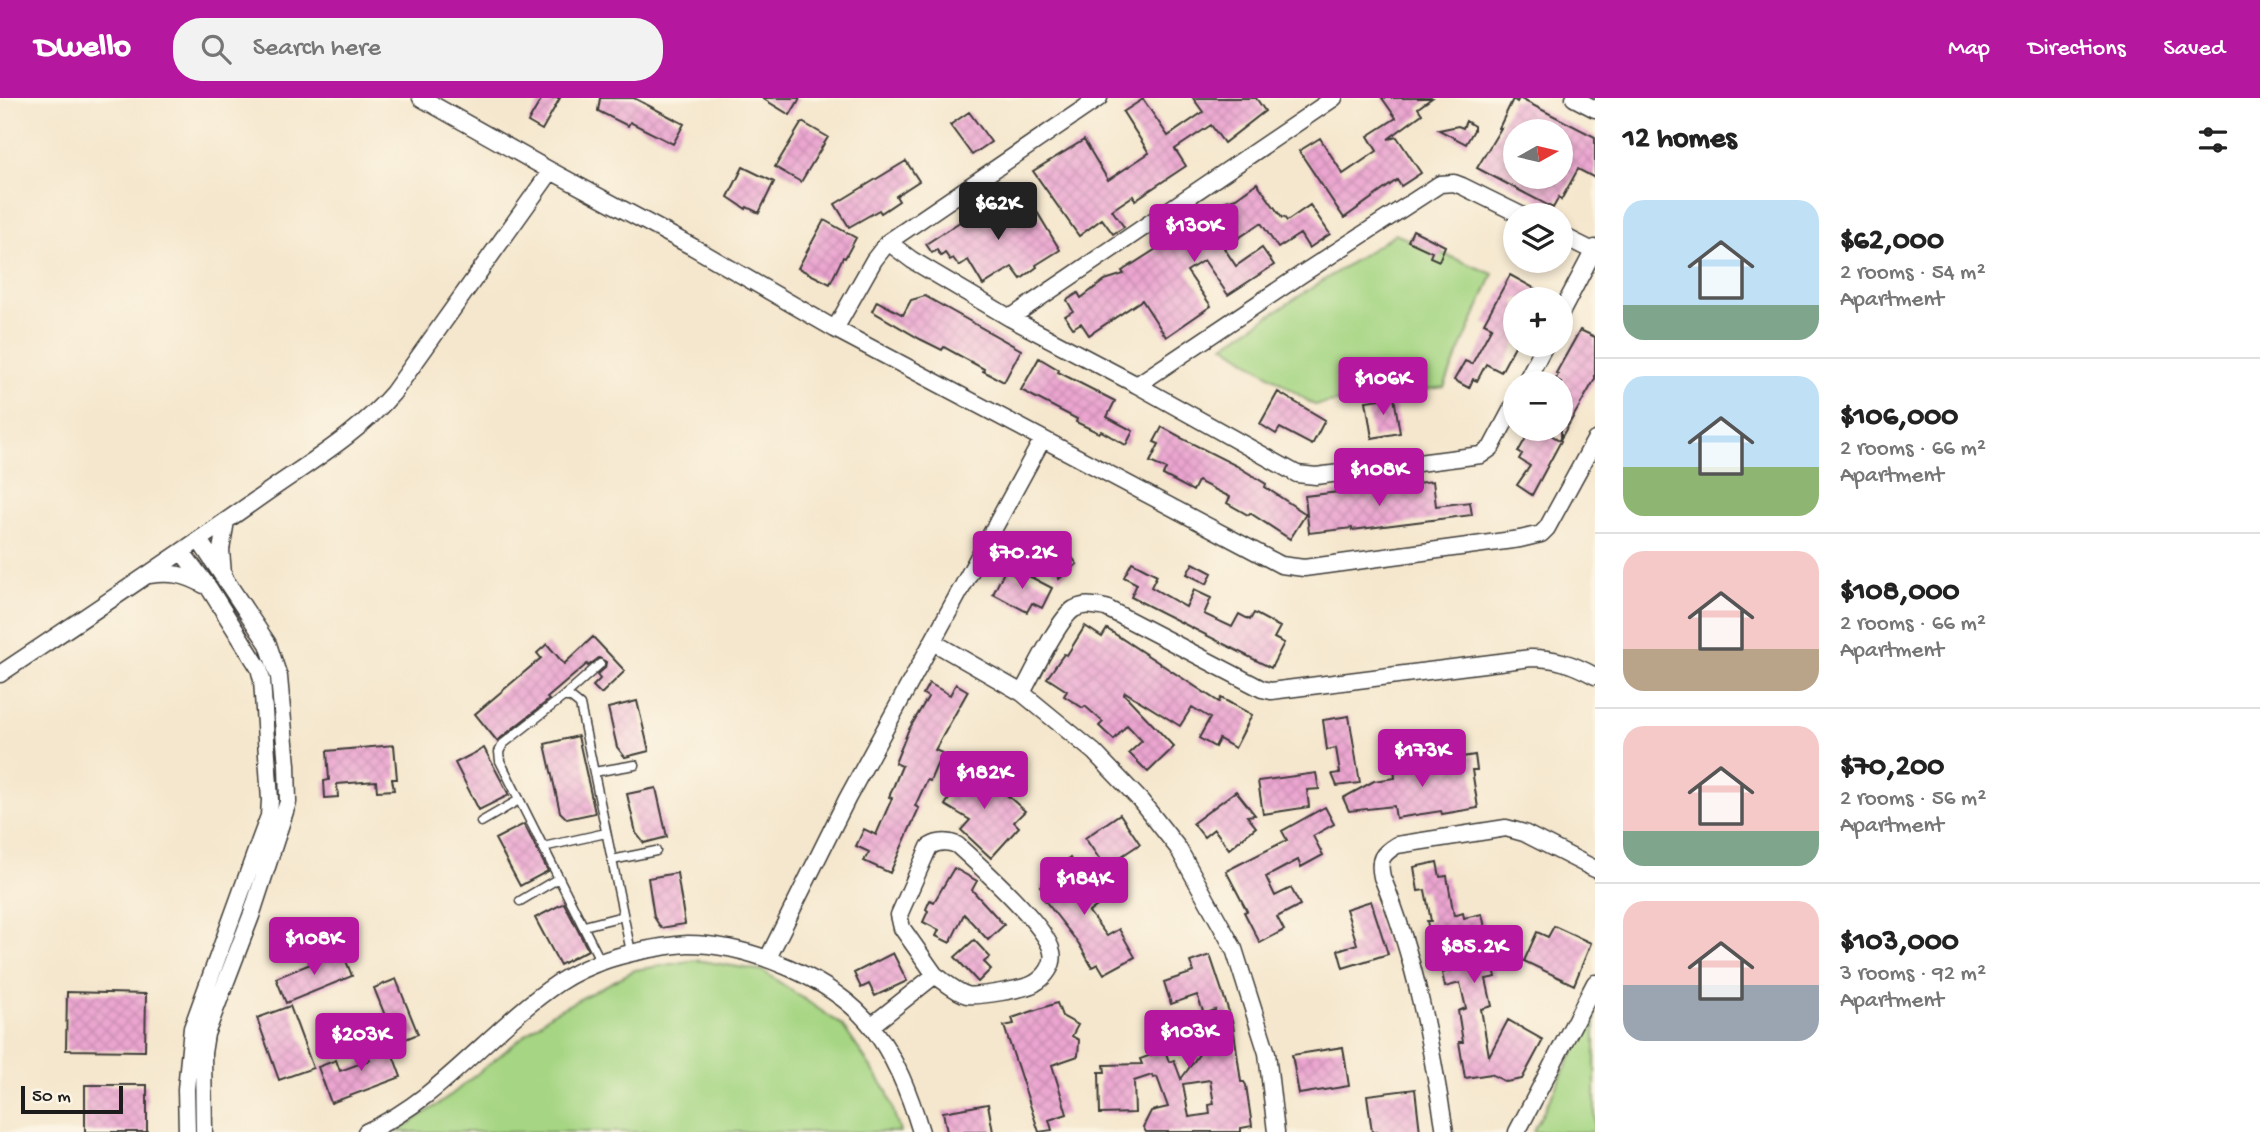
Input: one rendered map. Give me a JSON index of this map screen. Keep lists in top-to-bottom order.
{
  "scale_bar": "50 m",
  "north": "right",
  "page": {
    "header": "Dwello",
    "search": "Search here",
    "nav": ["Map", "Directions", "Saved"],
    "heading": "12 homes",
    "map_buttons": ["+", "−"],
    "price": [
      "$62K",
      "$130K",
      "$106K",
      "$108K",
      "$70.2K",
      "$173K",
      "$182K",
      "$184K",
      "$108K",
      "$85.2K",
      "$103K",
      "$203K"
    ],
    "list": [
      {
        "name": "$62,000",
        "note": "2 rooms · 54 m² · Apartment"
      },
      {
        "name": "$106,000",
        "note": "2 rooms · 66 m² · Apartment"
      },
      {
        "name": "$108,000",
        "note": "2 rooms · 66 m² · Apartment"
      },
      {
        "name": "$70,200",
        "note": "2 rooms · 56 m² · Apartment"
      },
      {
        "name": "$103,000",
        "note": "3 rooms · 92 m² · Apartment"
      }
    ],
    "scale": "50 m"
  }
}
